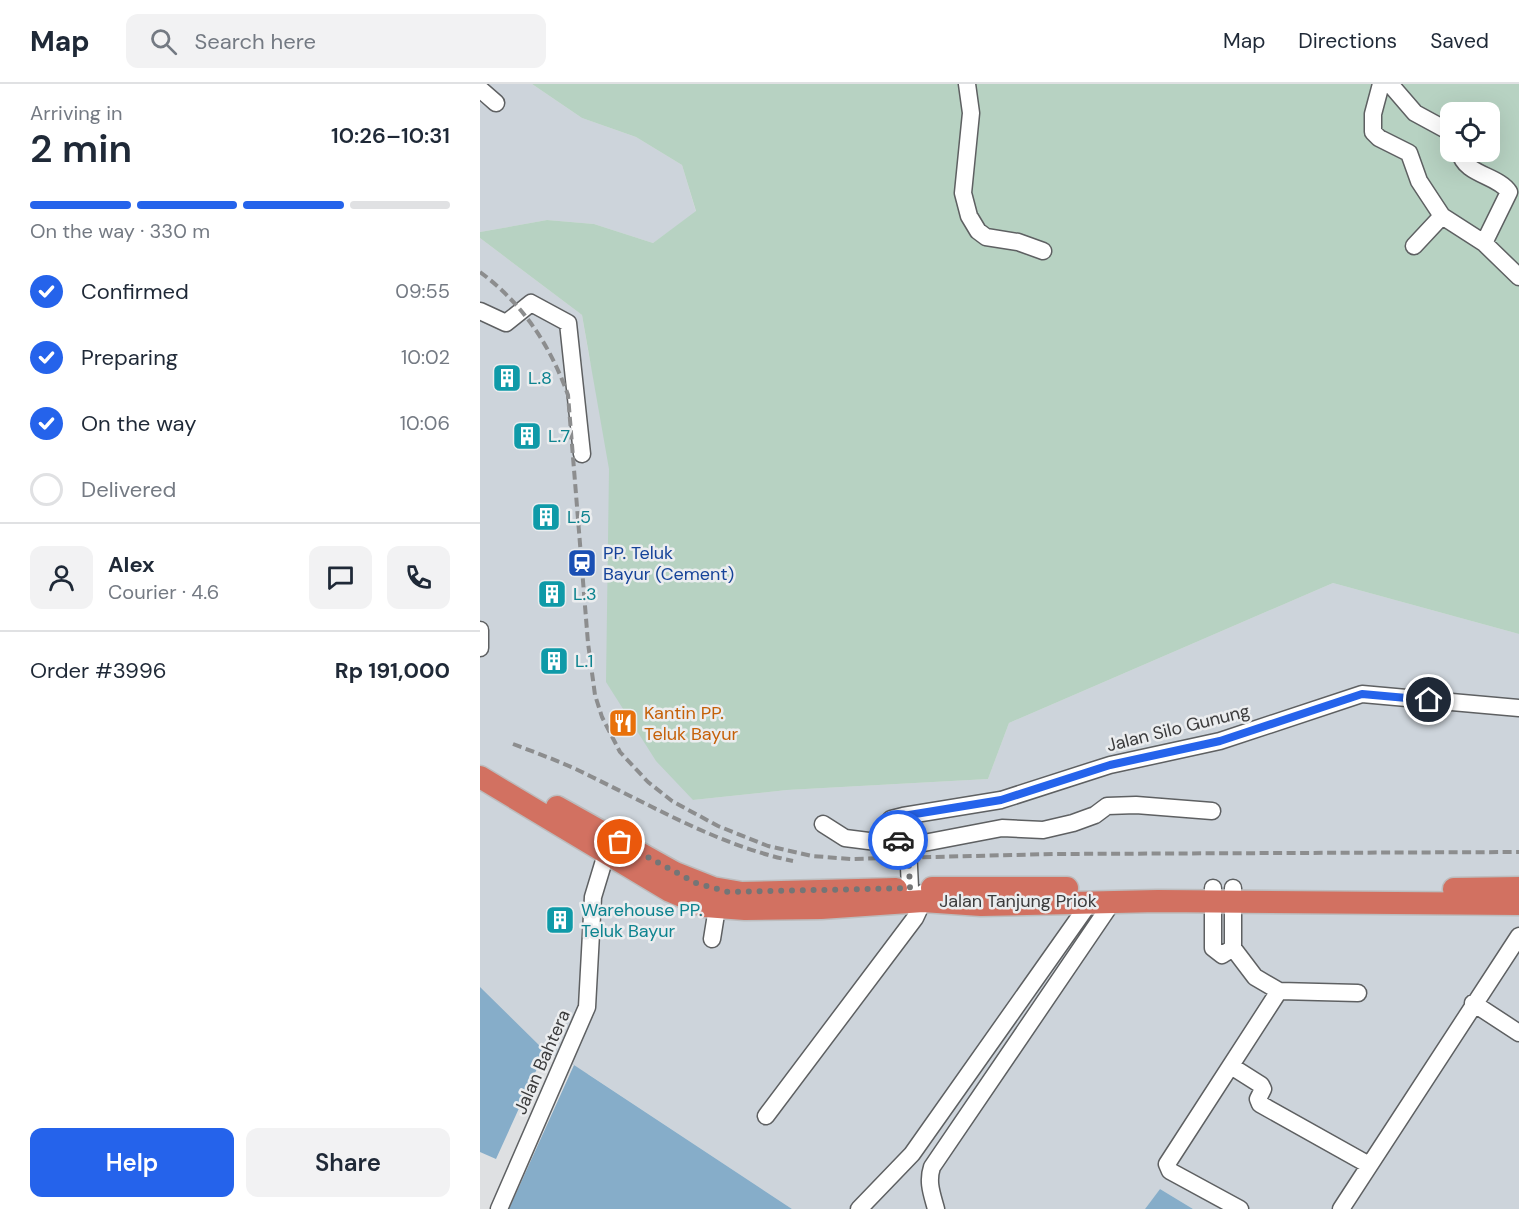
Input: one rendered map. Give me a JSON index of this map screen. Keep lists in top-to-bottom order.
{
  "streets": {
    "highway": ["Jalan Tanjung Priok"],
    "street": ["Jalan Silo Gunung", "Jalan Bahtera"]
  },
  "crossings": [
    ["Jalan Tanjung Priok", "Jalan Bahtera"]
  ],
  "places": {
    "building": [
      "L.8",
      "L.7",
      "L.5",
      "L.3",
      "L.1",
      "Warehouse PP. Teluk Bayur"
    ],
    "station": ["PP. Teluk Bayur (Cement)"],
    "restaurant": ["Kantin PP. Teluk Bayur"]
  },
  "page": {
    "header": "Map",
    "search": "Search here",
    "nav": ["Map", "Directions", "Saved"],
    "heading": ["2 min", "Arriving in", "10:26–10:31"],
    "panel": [
      "Alex",
      "Courier · 4.6",
      "Order #3996",
      "Rp 191,000"
    ],
    "bar": "On the way · 330 m",
    "list": [
      ["Confirmed", "09:55"],
      ["Preparing", "10:02"],
      ["On the way", "10:06"],
      "Delivered"
    ],
    "buttons": ["Help", "Share"]
  }
}
